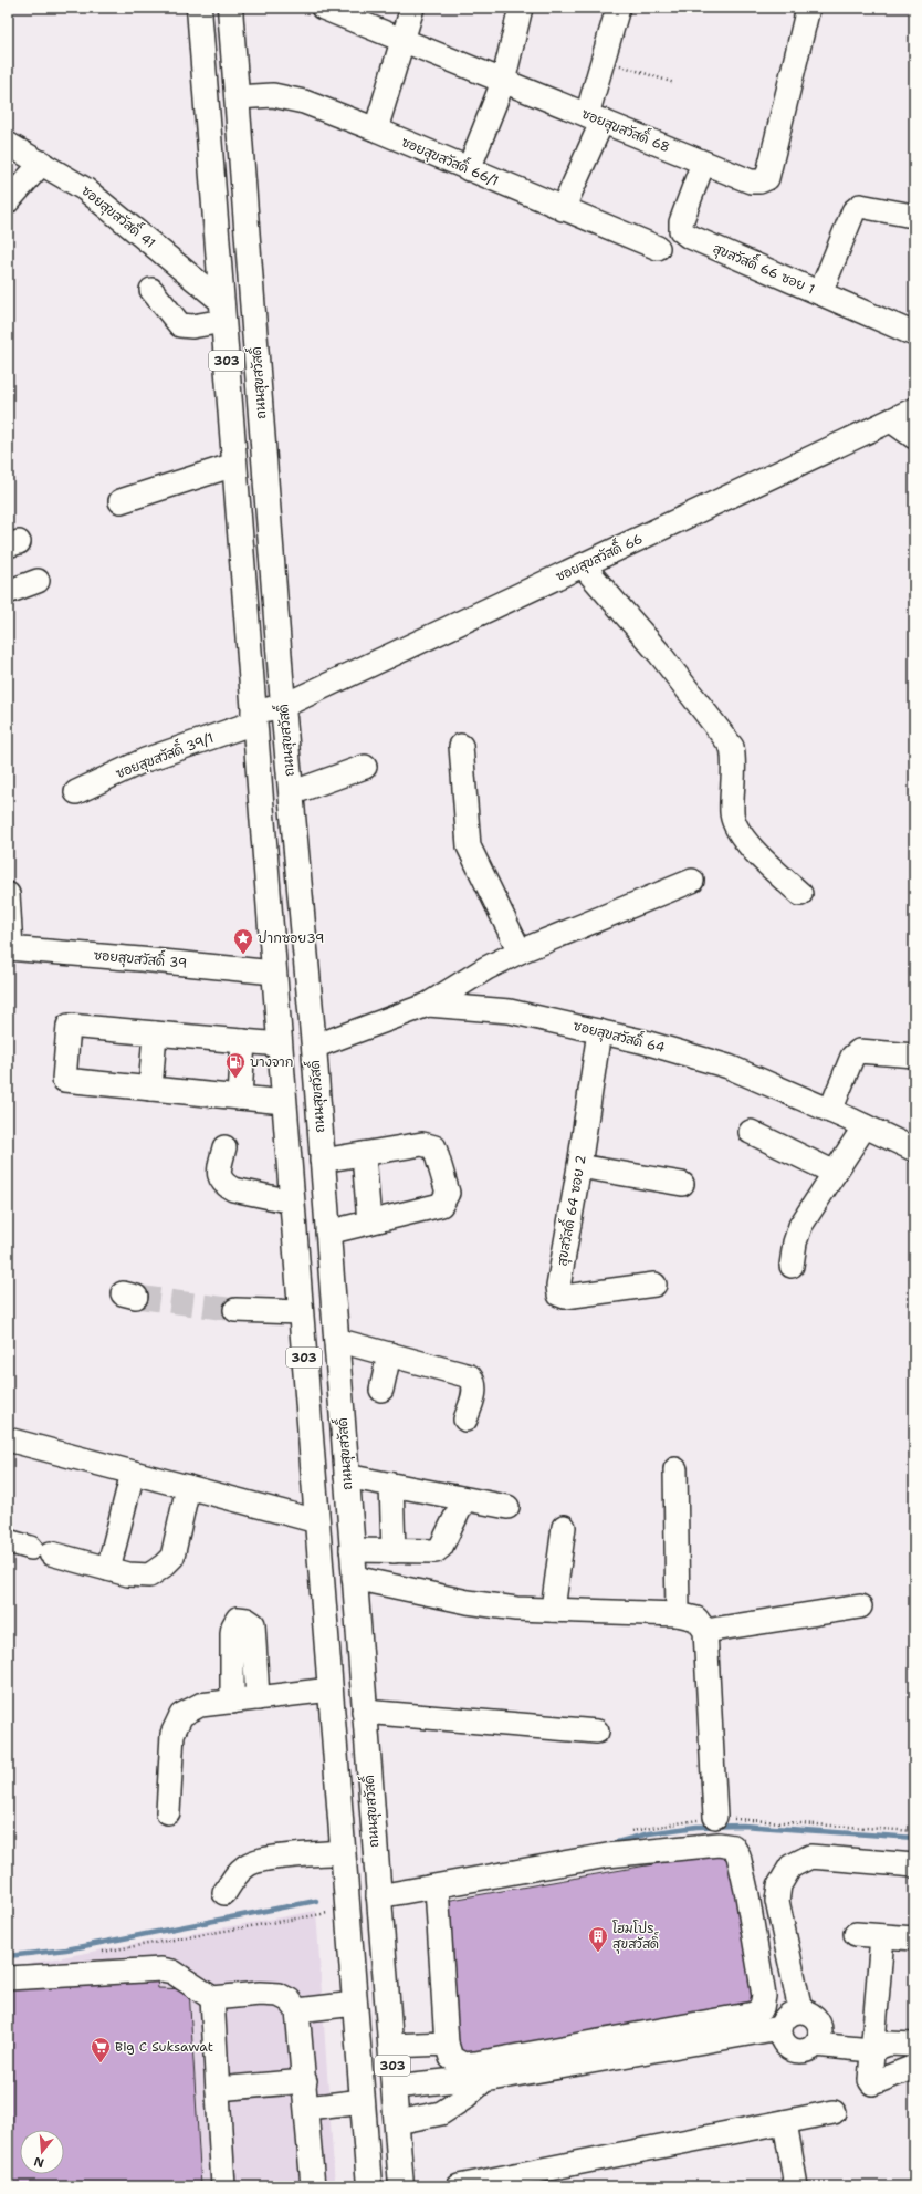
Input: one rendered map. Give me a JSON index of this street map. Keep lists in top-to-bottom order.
{
  "streets": {
    "main road": ["303", "ถนนสุขสวัสดิ์"],
    "street": [
      "ซอยสุขสวัสดิ์ 68",
      "ซอยสุขสวัสดิ์ 66/1",
      "ซอยสุขสวัสดิ์ 41",
      "สุขสวัสดิ์ 66 ซอย 1",
      "ซอยสุขสวัสดิ์ 66",
      "ซอยสุขสวัสดิ์ 39/1",
      "ซอยสุขสวัสดิ์ 39",
      "ซอยสุขสวัสดิ์ 64",
      "สุขสวัสดิ์ 64 ซอย 2"
    ]
  },
  "crossings": [
    ["ซอยสุขสวัสดิ์ 68", "สุขสวัสดิ์ 66 ซอย 1"],
    ["ซอยสุขสวัสดิ์ 66/1", "ถนนสุขสวัสดิ์"],
    ["ซอยสุขสวัสดิ์ 41", "303"],
    ["303", "ซอยสุขสวัสดิ์ 66"],
    ["303", "ซอยสุขสวัสดิ์ 39/1"],
    ["303", "ซอยสุขสวัสดิ์ 39"],
    ["ถนนสุขสวัสดิ์", "ซอยสุขสวัสดิ์ 66"],
    ["ถนนสุขสวัสดิ์", "ซอยสุขสวัสดิ์ 64"],
    ["ซอยสุขสวัสดิ์ 66", "ซอยสุขสวัสดิ์ 39/1"],
    ["ซอยสุขสวัสดิ์ 64", "สุขสวัสดิ์ 64 ซอย 2"]
  ],
  "places": {
    "place": ["ปากซอย39"],
    "fuel station": ["บางจาก"],
    "building": ["โฮมโปร สุขสวัสดิ์"],
    "supermarket": ["Big C Suksawat"]
  },
  "north": "bottom"
}
